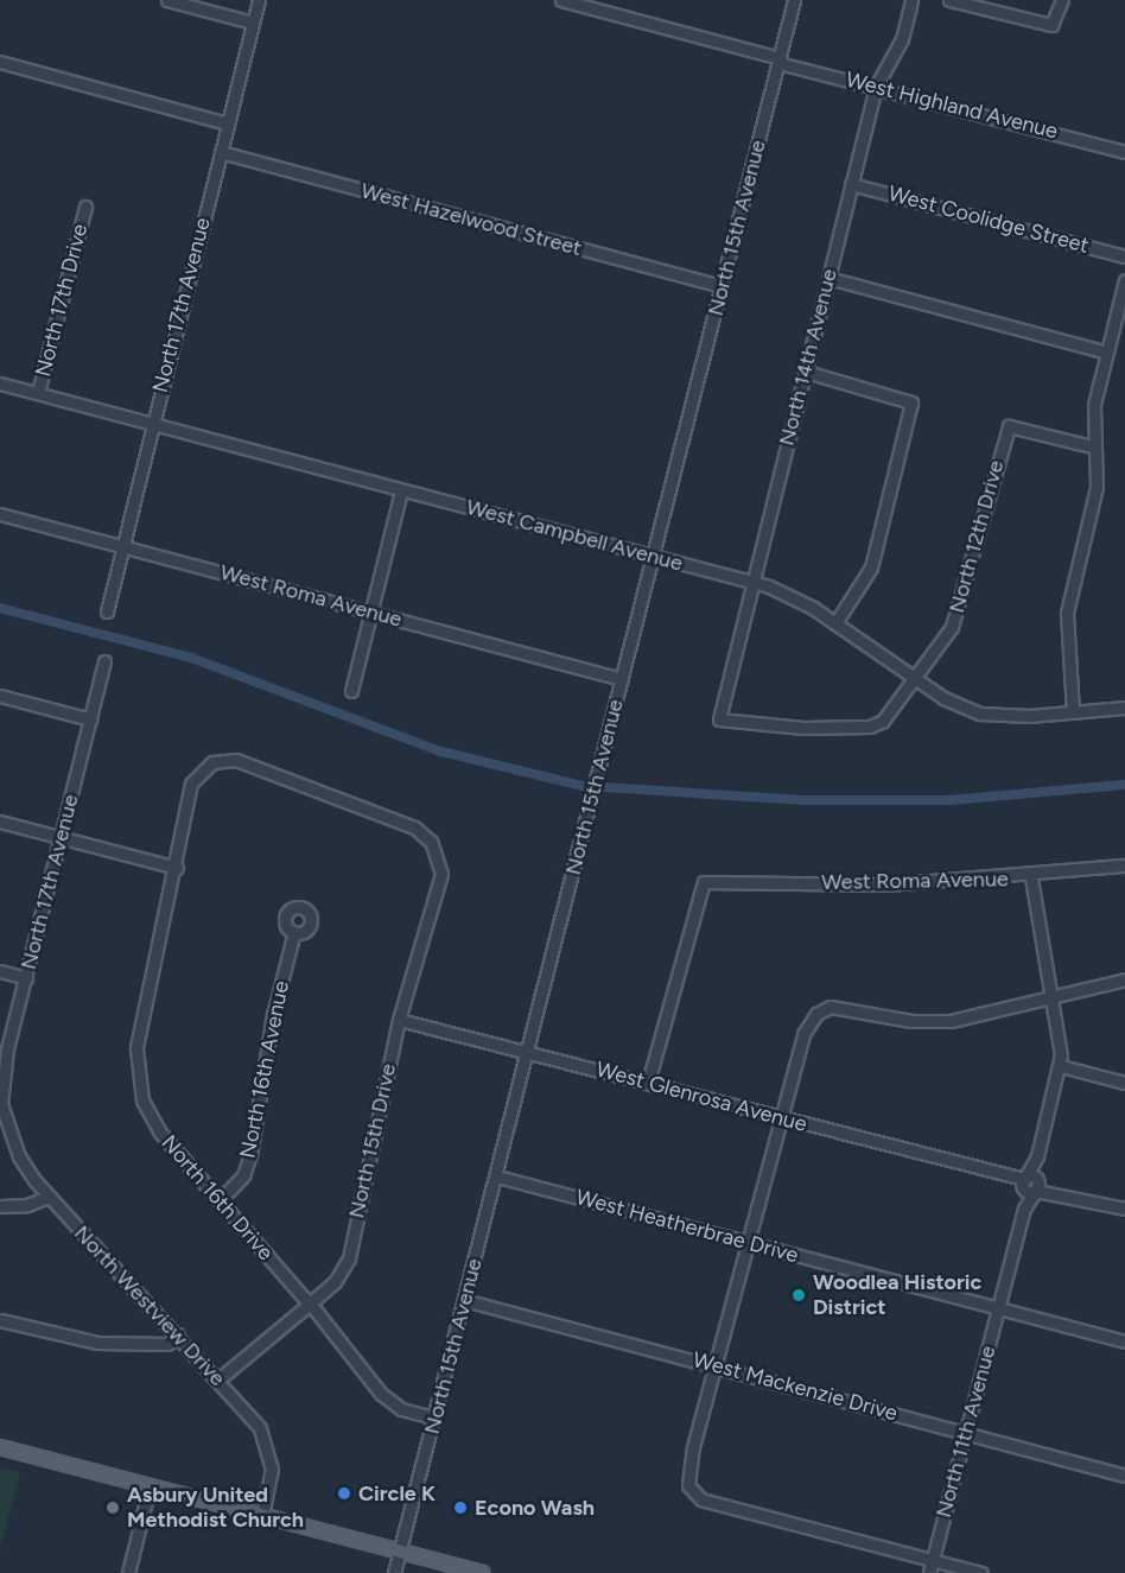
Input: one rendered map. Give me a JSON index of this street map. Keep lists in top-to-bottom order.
{
  "streets": {
    "street": [
      "West Highland Avenue",
      "West Hazelwood Street",
      "West Coolidge Street",
      "North 15th Avenue",
      "North 17th Drive",
      "North 17th Avenue",
      "North 14th Avenue",
      "West Campbell Avenue",
      "North 12th Drive",
      "West Roma Avenue",
      "North 16th Avenue",
      "West Glenrosa Avenue",
      "North 15th Drive",
      "North 16th Drive",
      "West Heatherbrae Drive",
      "North Westview Drive",
      "West Mackenzie Drive",
      "North 11th Avenue"
    ]
  },
  "crossings": [
    ["West Highland Avenue", "North 15th Avenue"],
    ["West Highland Avenue", "North 14th Avenue"],
    ["West Hazelwood Street", "North 15th Avenue"],
    ["West Hazelwood Street", "North 17th Avenue"],
    ["West Coolidge Street", "North 14th Avenue"],
    ["North 15th Avenue", "West Campbell Avenue"],
    ["North 15th Avenue", "West Roma Avenue"],
    ["North 15th Avenue", "West Glenrosa Avenue"],
    ["North 15th Avenue", "North 16th Drive"],
    ["North 15th Avenue", "West Heatherbrae Drive"],
    ["North 15th Avenue", "West Mackenzie Drive"],
    ["North 17th Drive", "West Campbell Avenue"],
    ["North 17th Avenue", "West Campbell Avenue"],
    ["North 17th Avenue", "West Roma Avenue"],
    ["North 17th Avenue", "North Westview Drive"],
    ["North 14th Avenue", "West Campbell Avenue"],
    ["North 14th Avenue", "North 12th Drive"],
    ["West Campbell Avenue", "North 12th Drive"],
    ["West Roma Avenue", "West Glenrosa Avenue"],
    ["North 16th Avenue", "North 16th Drive"],
    ["West Glenrosa Avenue", "North 15th Drive"],
    ["West Glenrosa Avenue", "North 11th Avenue"],
    ["North 15th Drive", "North 16th Drive"],
    ["North 15th Drive", "North Westview Drive"],
    ["West Heatherbrae Drive", "North 11th Avenue"],
    ["West Mackenzie Drive", "North 11th Avenue"]
  ],
  "places": [
    "Woodlea Historic District",
    "Circle K",
    "Asbury United Methodist Church",
    "Econo Wash"
  ]
}
